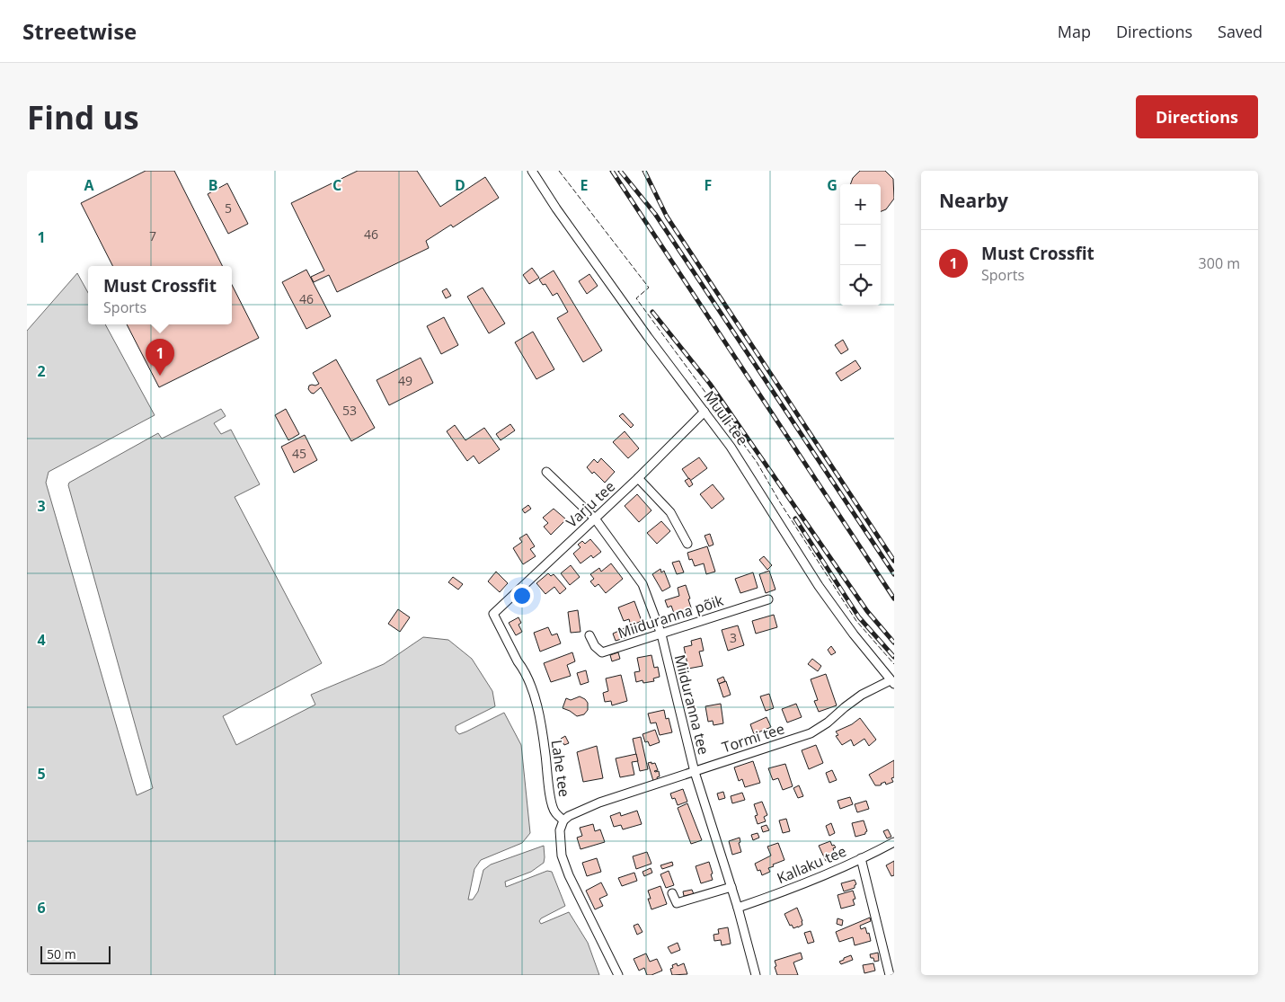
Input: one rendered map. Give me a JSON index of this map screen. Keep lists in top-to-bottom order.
{
  "streets": {
    "street": [
      "Muuli tee",
      "Varju tee",
      "Miiduranna põik",
      "Miiduranna tee",
      "Tormi tee",
      "Lahe tee",
      "Kallaku tee"
    ]
  },
  "crossings": [
    ["Muuli tee", "Varju tee"],
    ["Muuli tee", "Tormi tee"],
    ["Varju tee", "Miiduranna tee"],
    ["Varju tee", "Lahe tee"],
    ["Miiduranna põik", "Miiduranna tee"],
    ["Miiduranna tee", "Tormi tee"],
    ["Miiduranna tee", "Kallaku tee"],
    ["Tormi tee", "Lahe tee"]
  ],
  "house_numbers": [
    "5",
    "46",
    "7",
    "46",
    "49",
    "53",
    "45",
    "3"
  ],
  "scale_bar": "50 m",
  "page": {
    "header": "Streetwise",
    "nav": ["Map", "Directions", "Saved"],
    "buttons": "Directions",
    "title": "Find us",
    "heading": "Nearby",
    "map_buttons": ["+", "−"],
    "list": [
      {
        "mark": "1",
        "name": "Must Crossfit",
        "note": "Sports",
        "value": "300 m"
      }
    ],
    "popup": ["Must Crossfit", "Sports"],
    "pins": "1",
    "scale": "50 m"
  },
  "grid": {
    "columns": [
      "A",
      "B",
      "C",
      "D",
      "E",
      "F",
      "G"
    ],
    "rows": [
      "1",
      "2",
      "3",
      "4",
      "5",
      "6"
    ]
  }
}
